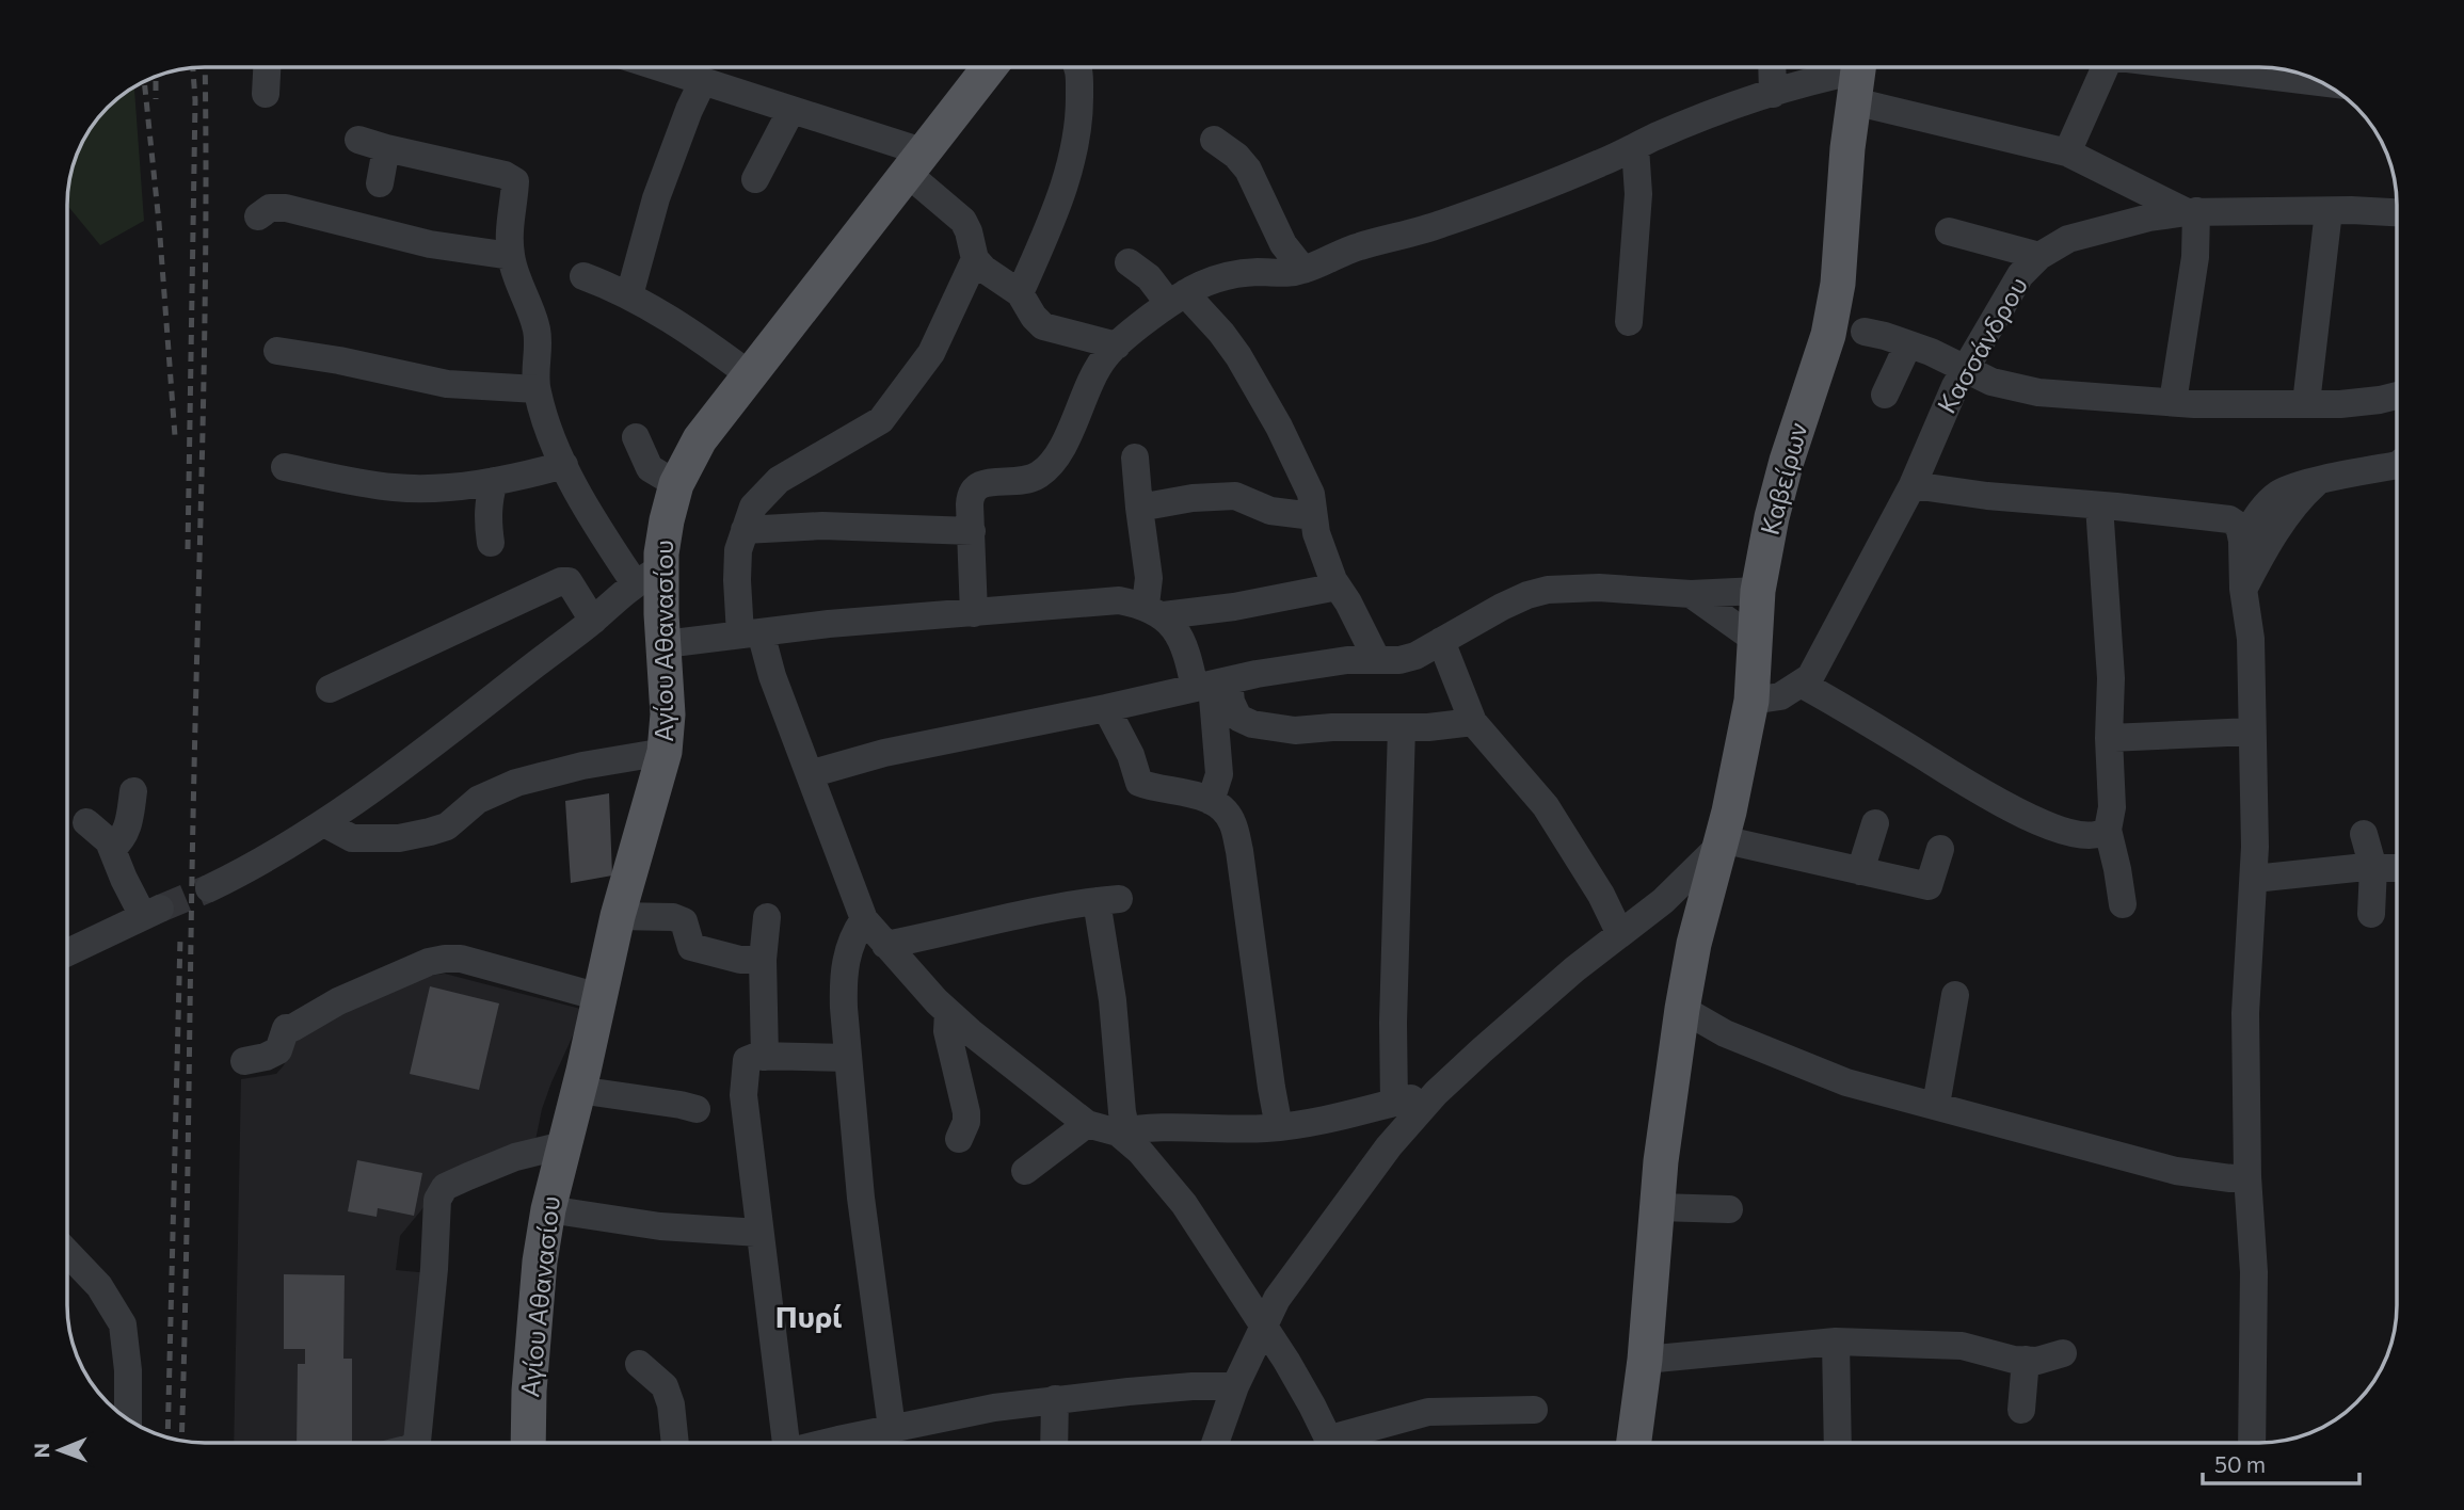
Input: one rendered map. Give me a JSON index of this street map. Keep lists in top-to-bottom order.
{
  "streets": {
    "main road": ["Καβείρων", "Αγίου Αθανασίου"],
    "street": ["Κασσάνδρου"]
  },
  "crossings": [
    ["Κασσάνδρου", "Καβείρων"]
  ],
  "districts": ["Πυρί"],
  "scale_bar": "50 m",
  "north": "left"
}
